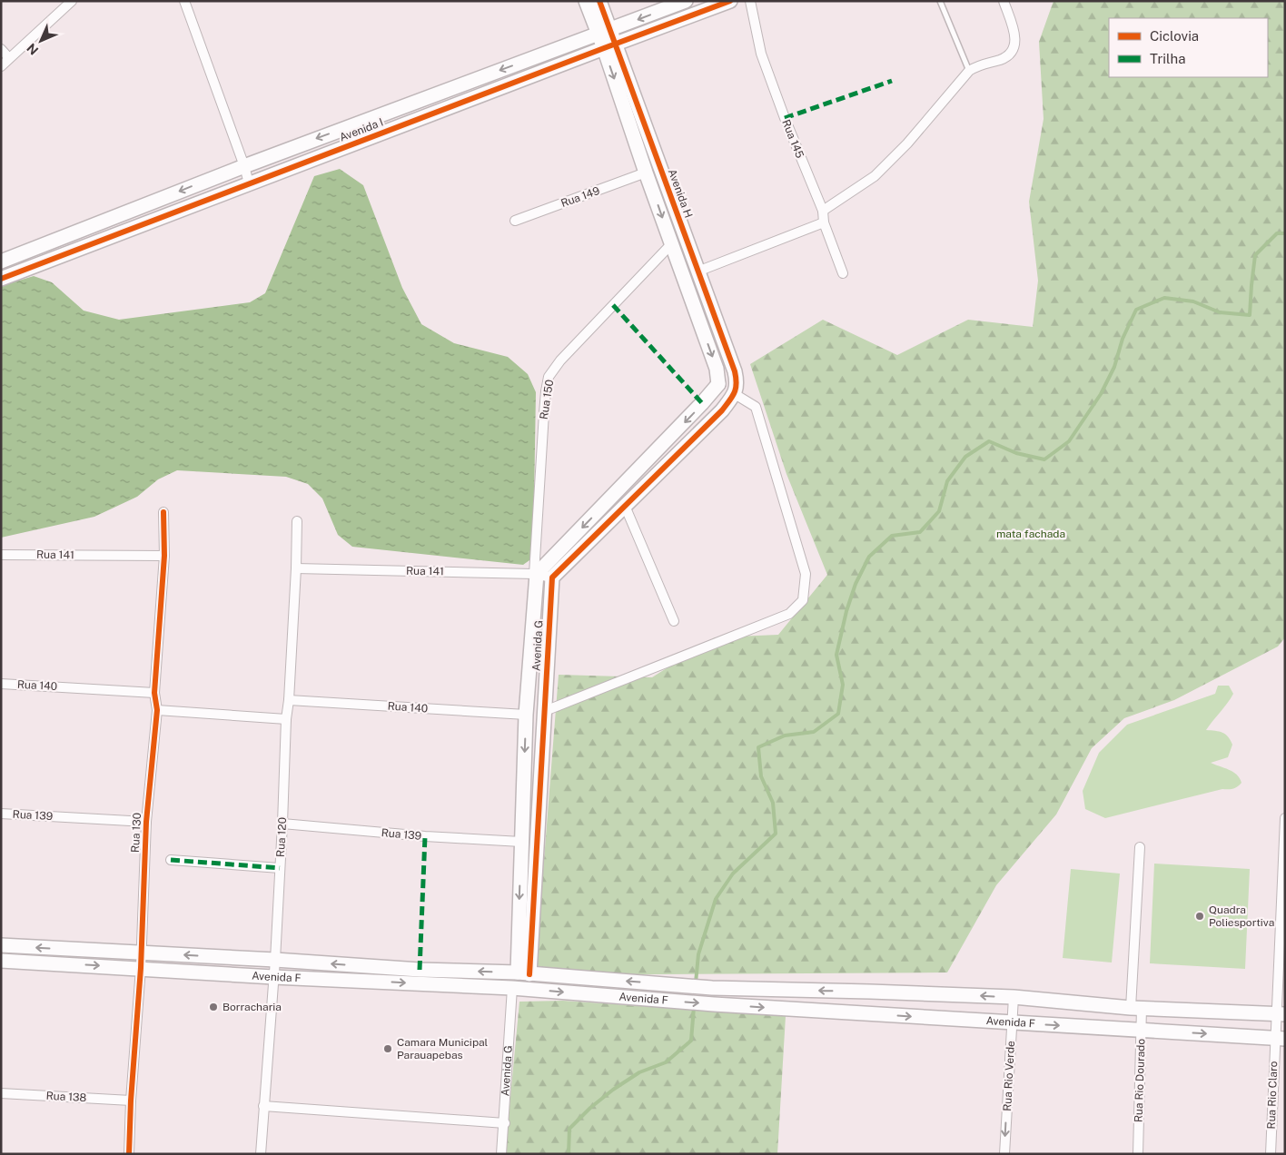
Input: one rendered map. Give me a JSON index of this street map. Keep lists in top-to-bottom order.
{
  "streets": {
    "street": [
      "Avenida I",
      "Rua 145",
      "Avenida H",
      "Rua 149",
      "Rua 150",
      "Rua 141",
      "Avenida G",
      "Rua 140",
      "Rua 139",
      "Rua 130",
      "Rua 120",
      "Avenida F",
      "Rua Rio Verde",
      "Rua Rio Dourado",
      "Rua Rio Claro",
      "Rua 138"
    ]
  },
  "crossings": [
    ["Avenida I", "Avenida H"],
    ["Avenida H", "Rua 149"],
    ["Avenida H", "Rua 150"],
    ["Rua 150", "Rua 141"],
    ["Rua 150", "Avenida G"],
    ["Rua 141", "Avenida G"],
    ["Rua 141", "Rua 130"],
    ["Rua 141", "Rua 120"],
    ["Avenida G", "Rua 140"],
    ["Avenida G", "Rua 139"],
    ["Avenida G", "Avenida F"],
    ["Rua 140", "Rua 130"],
    ["Rua 140", "Rua 120"],
    ["Rua 139", "Rua 130"],
    ["Rua 139", "Rua 120"],
    ["Rua 130", "Avenida F"],
    ["Rua 130", "Rua 138"],
    ["Rua 120", "Avenida F"],
    ["Avenida F", "Rua Rio Verde"],
    ["Avenida F", "Rua Rio Dourado"],
    ["Avenida F", "Rua Rio Claro"]
  ],
  "one_way": ["Rua Rio Verde"],
  "parks": ["mata fachada"],
  "places": ["Quadra Poliesportiva", "Borracharia", "Camara Municipal Parauapebas"],
  "legend": ["Ciclovia", "Trilha"],
  "north": "bottom left"
}
